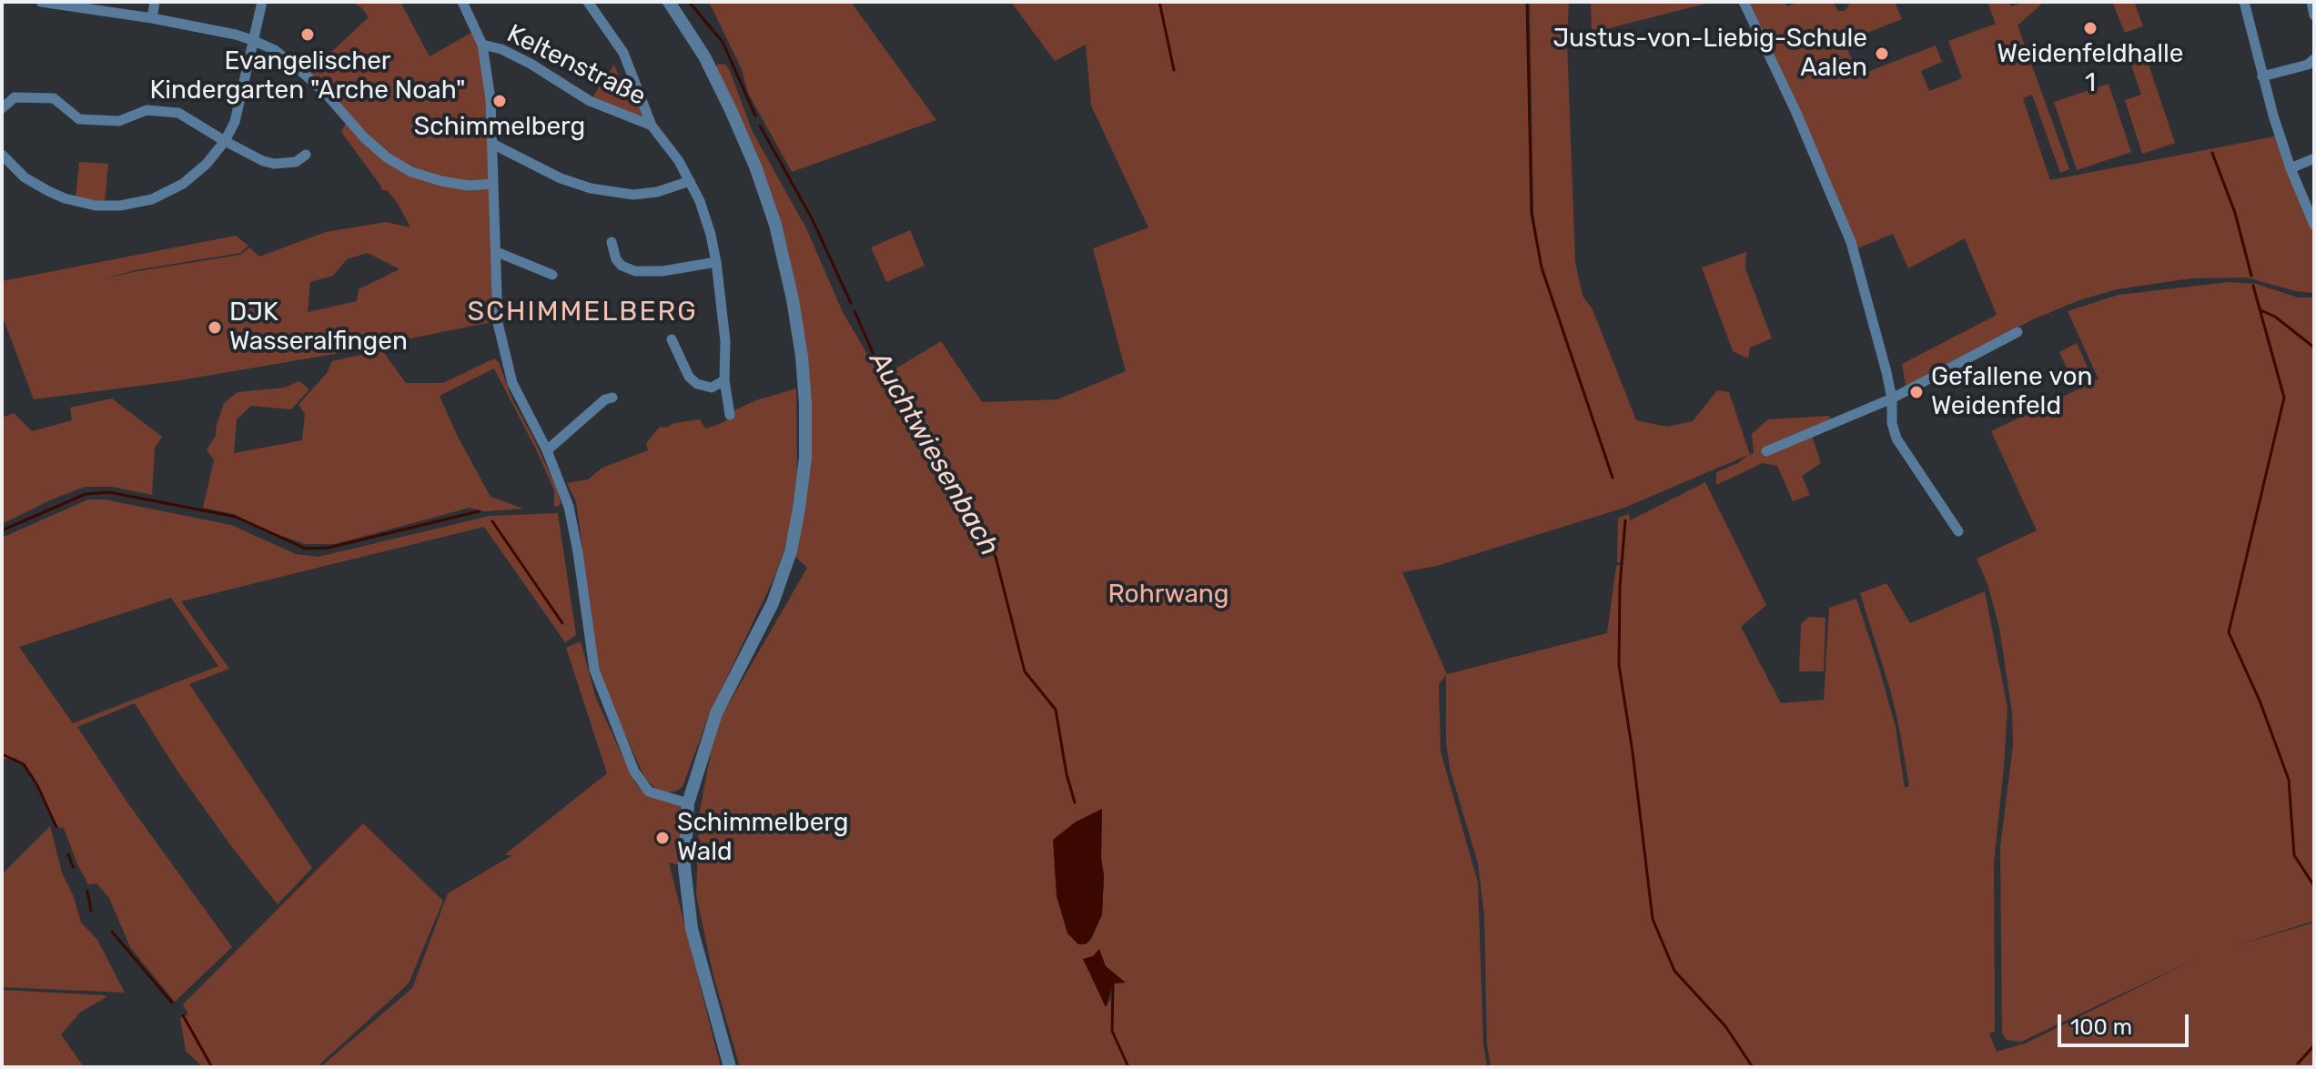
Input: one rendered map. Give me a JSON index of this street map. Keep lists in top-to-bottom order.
{
  "streets": {
    "street": ["Keltenstraße"]
  },
  "districts": ["SCHIMMELBERG"],
  "water": ["Auchtwiesenbach"],
  "parks": ["Rohrwang"],
  "places": [
    "Weidenfeldhalle 1",
    "Evangelischer Kindergarten \"Arche Noah\"",
    "Justus-von-Liebig-Schule Aalen",
    "Schimmelberg",
    "DJK Wasseralfingen",
    "Gefallene von Weidenfeld",
    "Schimmelberg Wald"
  ],
  "scale_bar": "100 m"
}
